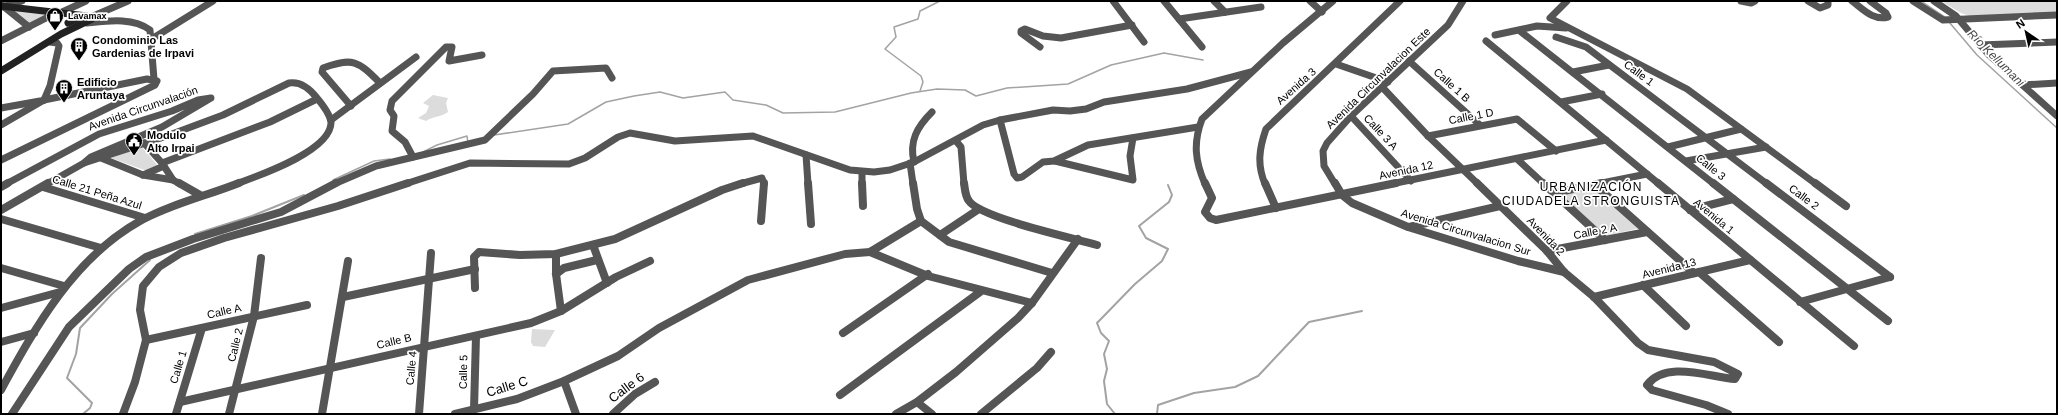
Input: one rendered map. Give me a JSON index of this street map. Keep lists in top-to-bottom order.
{
  "streets": {
    "street": [
      "Calle 1",
      "Avenida Circunvalacion Este",
      "Calle 1 B",
      "Avenida 3",
      "Avenida Circunvalación",
      "Calle 1 D",
      "Calle 3 A",
      "Calle 3",
      "Avenida 12",
      "Calle 21 Peña Azul",
      "Calle 2",
      "Avenida 1",
      "Calle 2 A",
      "Avenida Circunvalacion Sur",
      "Avenida 2",
      "Avenida 13",
      "Calle A",
      "Calle B",
      "Calle 4",
      "Calle 5",
      "Calle C",
      "Calle 6"
    ]
  },
  "crossings": [
    ["Calle 1", "Calle 2"],
    ["Calle 1", "Calle A"],
    ["Calle 1", "Calle B"],
    ["Avenida Circunvalacion Este", "Calle 1 B"],
    ["Avenida Circunvalacion Este", "Calle 3 A"],
    ["Avenida Circunvalacion Este", "Avenida 12"],
    ["Avenida Circunvalacion Este", "Avenida Circunvalacion Sur"],
    ["Avenida Circunvalacion Este", "Avenida 2"],
    ["Calle 1 B", "Calle 1 D"],
    ["Avenida 3", "Avenida 12"],
    ["Avenida Circunvalación", "Calle 21 Peña Azul"],
    ["Calle 1 D", "Avenida 12"],
    ["Calle 1 D", "Avenida 2"],
    ["Calle 3 A", "Avenida 12"],
    ["Calle 3", "Calle 2"],
    ["Avenida 12", "Avenida 1"],
    ["Avenida 12", "Avenida Circunvalacion Sur"],
    ["Avenida 12", "Avenida 2"],
    ["Calle 2", "Calle A"],
    ["Calle 2", "Calle B"],
    ["Avenida 1", "Avenida 13"],
    ["Calle 2 A", "Avenida 2"],
    ["Calle 2 A", "Avenida 13"],
    ["Avenida Circunvalacion Sur", "Avenida 2"],
    ["Avenida 2", "Avenida 13"],
    ["Calle B", "Calle 4"],
    ["Calle B", "Calle 5"],
    ["Calle 5", "Calle C"]
  ],
  "districts": ["URBANIZACIÓN CIUDADELA STRONGUISTA"],
  "water": ["Río Kellumani"],
  "places": {
    "shop": ["Lavamax"],
    "building": ["Condominio Las Gardenias de Irpavi", "Edificio Aruntaya"],
    "public building": ["Modulo Alto Irpai"]
  },
  "north": "top left"
}
